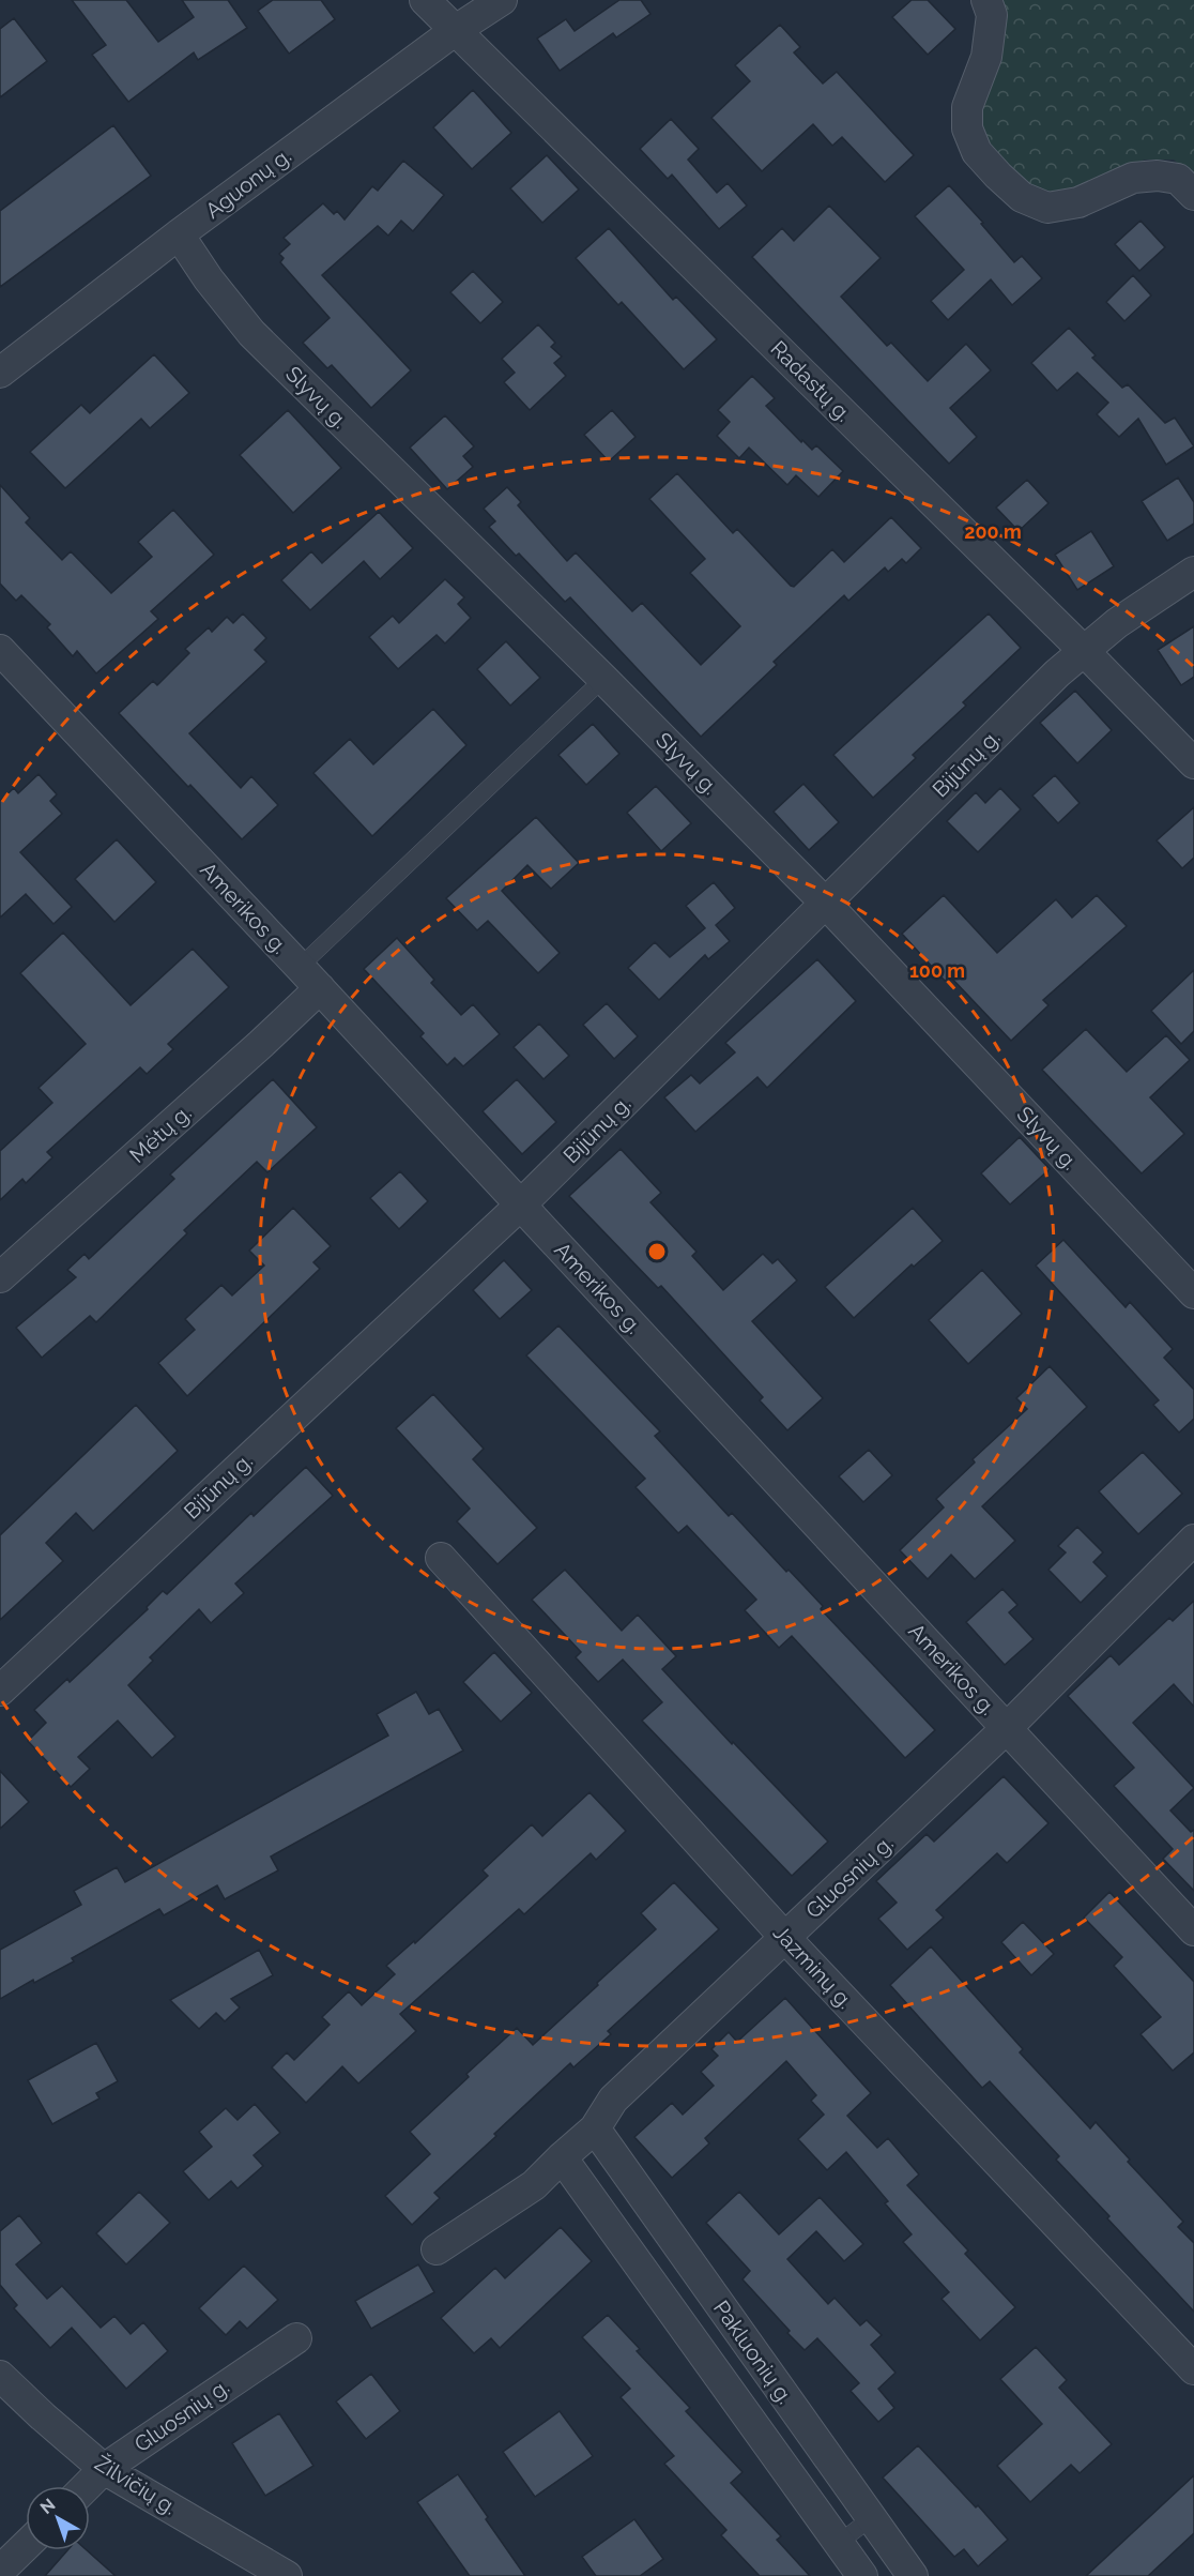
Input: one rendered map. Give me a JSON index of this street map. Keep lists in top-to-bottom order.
{
  "streets": {
    "street": [
      "Aguonų g.",
      "Radastų g.",
      "Slyvų g.",
      "Bijūnų g.",
      "Amerikos g.",
      "Mėtų g.",
      "Gluosnių g.",
      "Jazminų g.",
      "Pakluonių g.",
      "Žilvičių g."
    ]
  },
  "crossings": [
    ["Aguonų g.", "Radastų g."],
    ["Aguonų g.", "Slyvų g."],
    ["Radastų g.", "Bijūnų g."],
    ["Slyvų g.", "Bijūnų g."],
    ["Bijūnų g.", "Amerikos g."],
    ["Amerikos g.", "Mėtų g."],
    ["Amerikos g.", "Gluosnių g."],
    ["Gluosnių g.", "Jazminų g."],
    ["Gluosnių g.", "Pakluonių g."],
    ["Gluosnių g.", "Žilvičių g."]
  ],
  "north": "top left",
  "rings": ["200 m", "100 m"]
}
